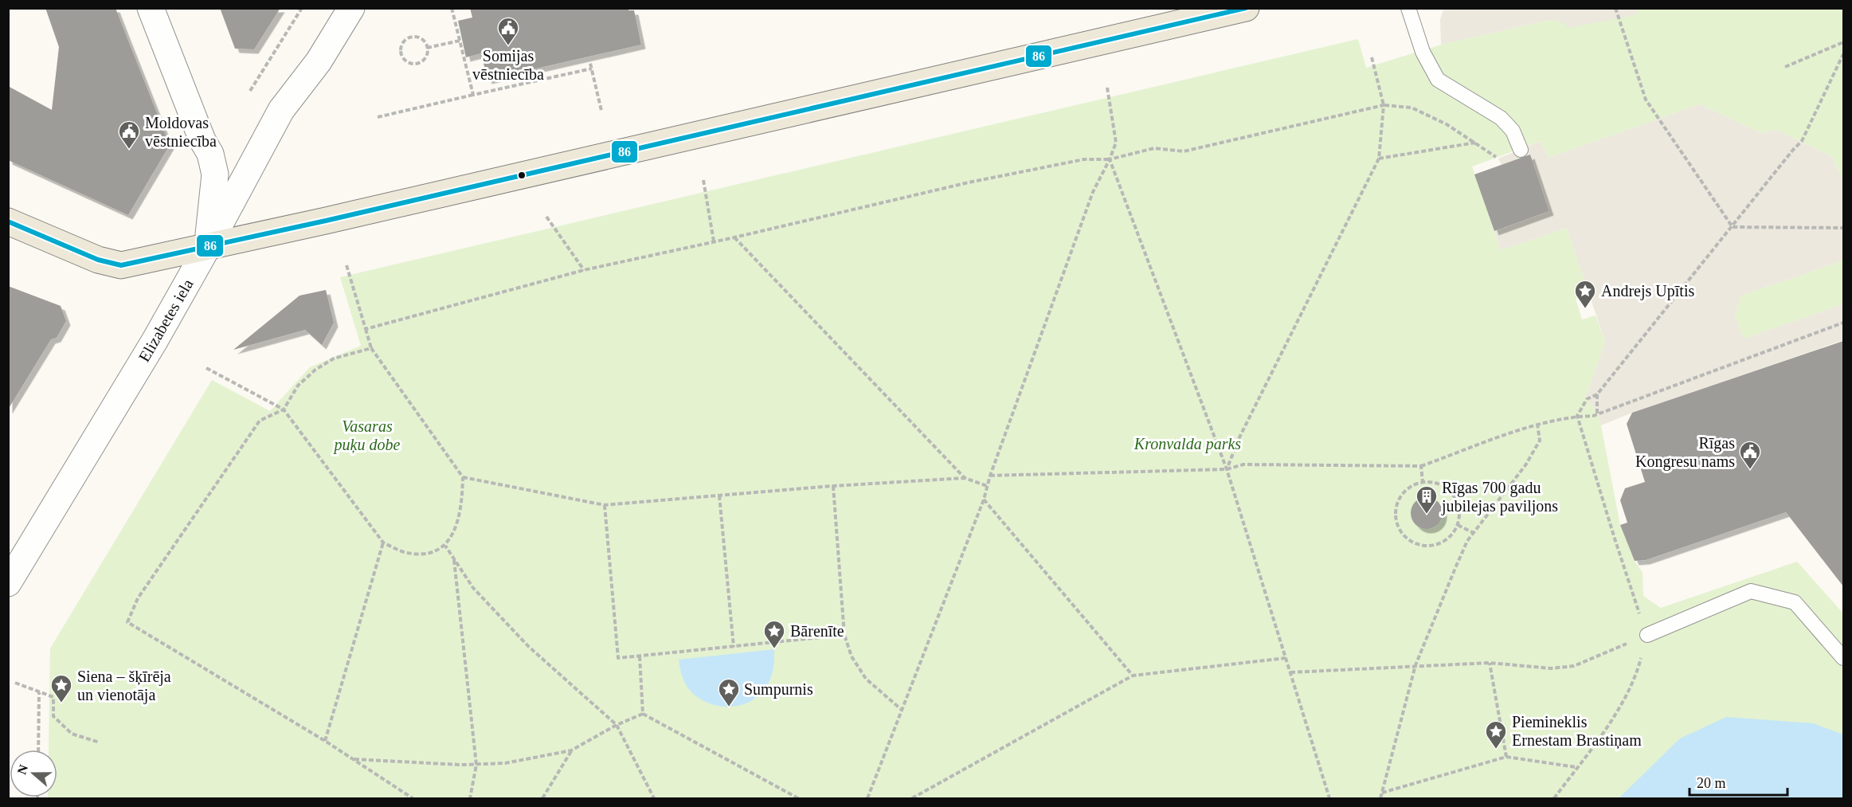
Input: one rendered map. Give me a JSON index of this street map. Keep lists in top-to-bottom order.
{
  "streets": {
    "street": ["Elizabetes iela"]
  },
  "parks": ["Vasaras puķu dobe", "Kronvalda parks"],
  "places": {
    "public building": ["Somijas vēstniecība", "Moldovas vēstniecība", "Rīgas Kongresu nams"],
    "place": [
      "Andrejs Upītis",
      "Bārenīte",
      "Siena – šķīrēja un vienotāja",
      "Sumpurnis",
      "Piemineklis Ernestam Brastiņam"
    ],
    "building": ["Rīgas 700 gadu jubilejas paviljons"]
  },
  "lines": ["transit line 86"],
  "scale_bar": "20 m",
  "north": "left"
}
